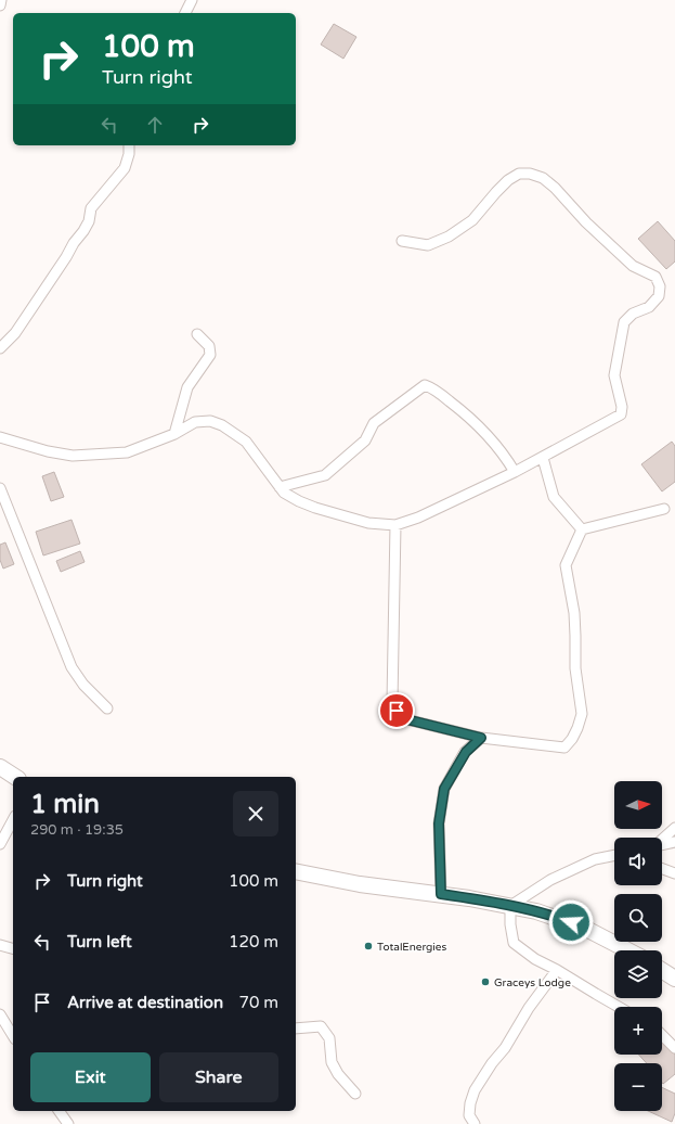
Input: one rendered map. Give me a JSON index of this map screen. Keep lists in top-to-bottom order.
{
  "places": ["TotalEnergies", "Graceys Lodge"],
  "north": "right",
  "page": {
    "turn": ["100 m", "Turn right"],
    "heading": ["1 min", "290 m · 19:35"],
    "map_buttons": ["+", "−"],
    "list": [
      {
        "name": "Turn right",
        "value": "100 m"
      },
      {
        "name": "Turn left",
        "value": "120 m"
      },
      {
        "name": "Arrive at destination",
        "value": "70 m"
      }
    ],
    "buttons": ["Exit", "Share"]
  }
}
